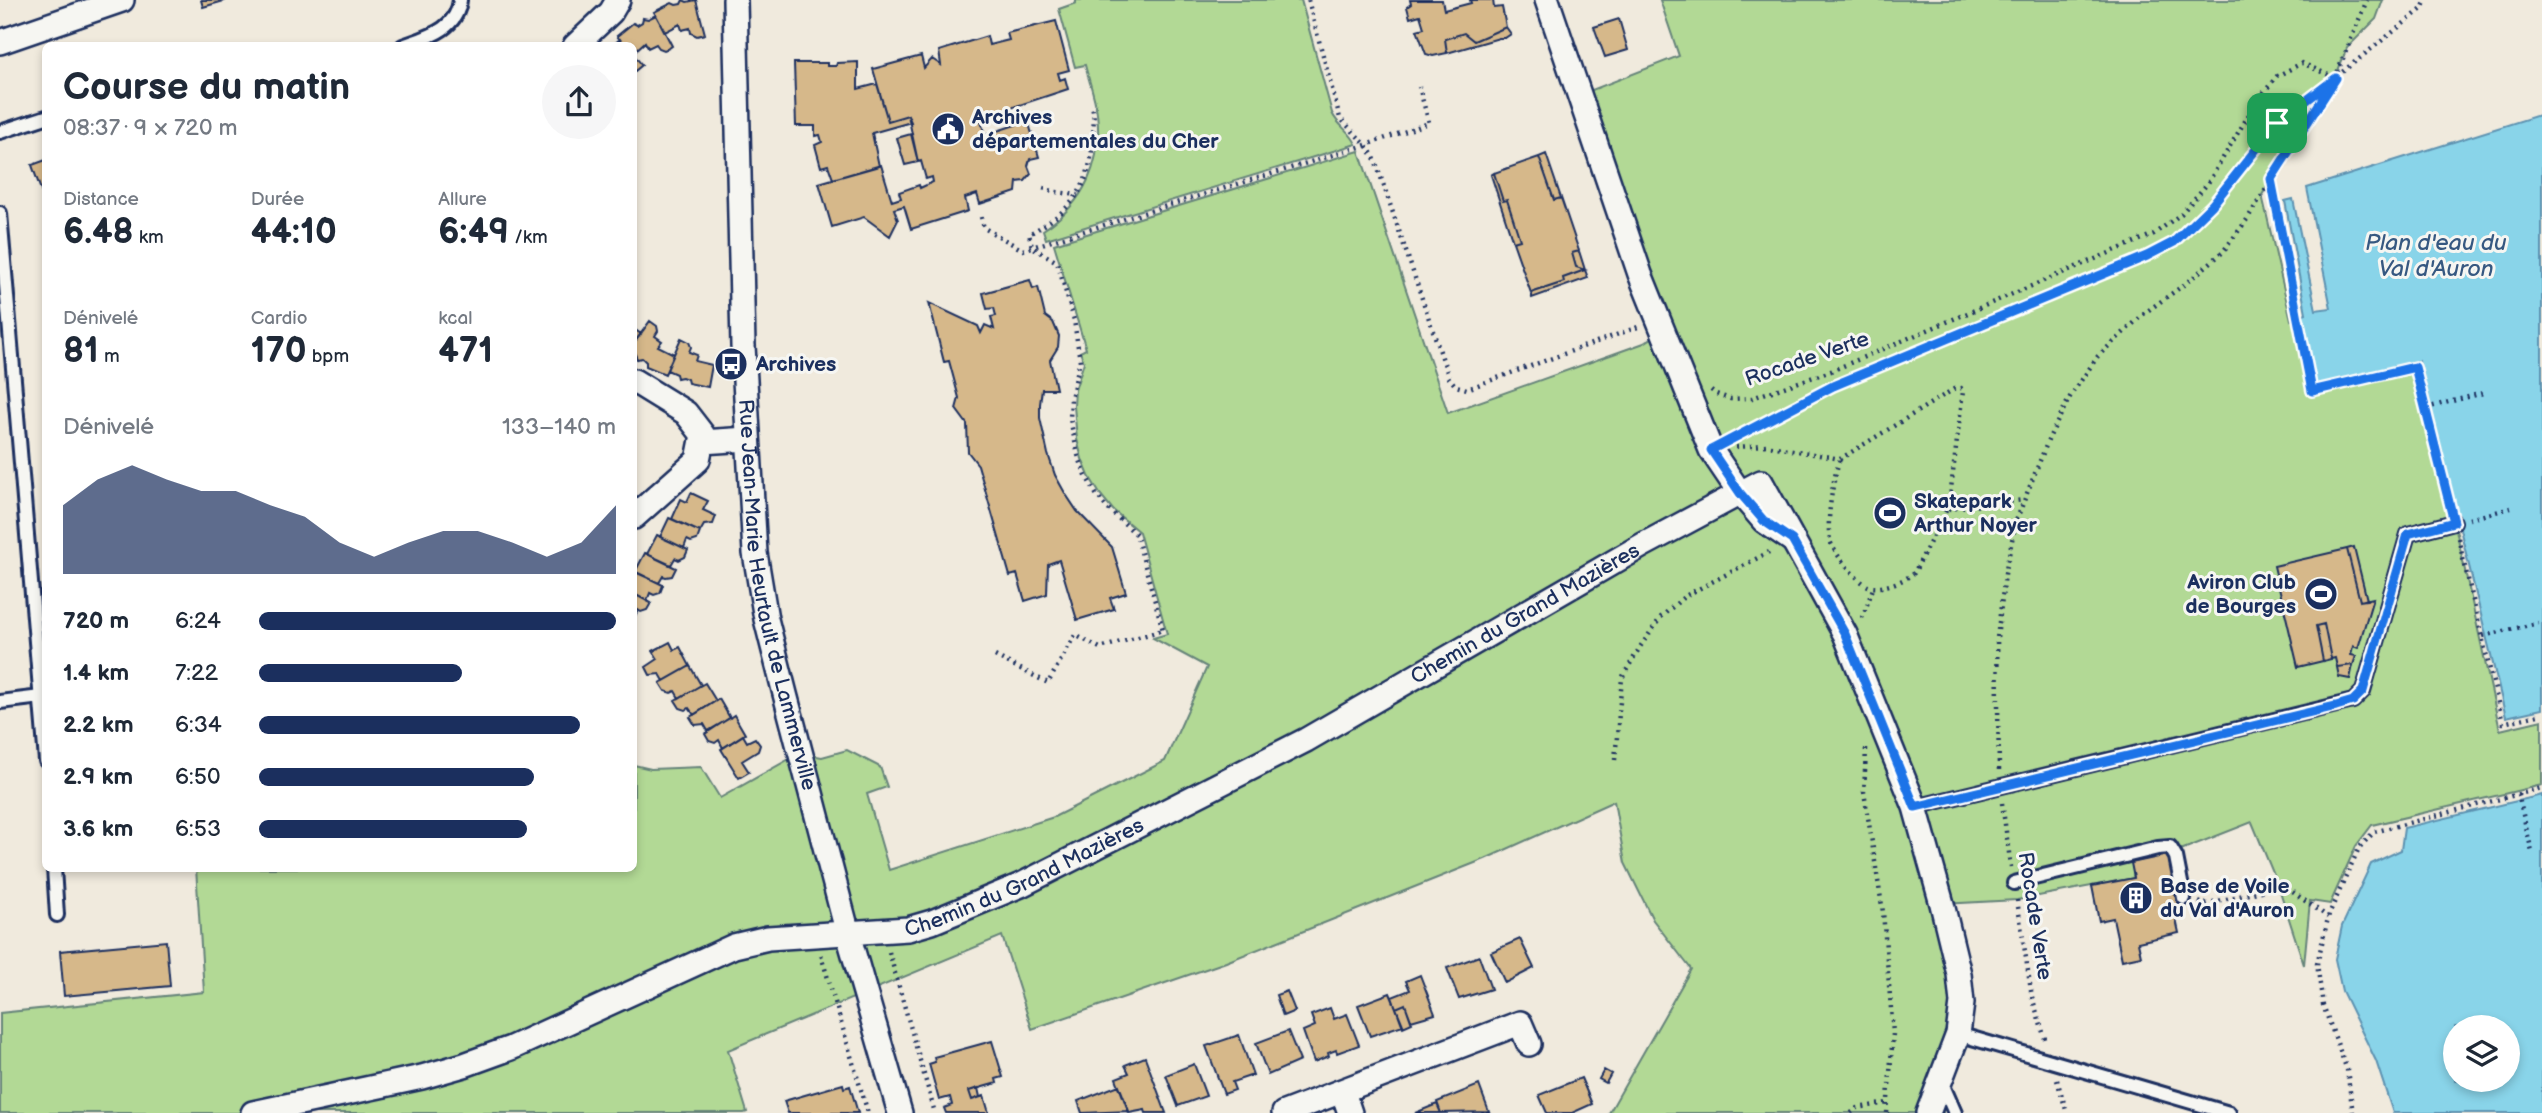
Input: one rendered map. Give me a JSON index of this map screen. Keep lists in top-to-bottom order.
{
  "streets": {
    "street": ["Rue Jean-Marie Heurtault de Lammerville", "Chemin du Grand Mazières"],
    "path": ["Rocade Verte"]
  },
  "crossings": [
    ["Rue Jean-Marie Heurtault de Lammerville", "Chemin du Grand Mazières"]
  ],
  "water": ["Plan d'eau du Val d'Auron"],
  "places": {
    "public building": ["Archives départementales du Cher"],
    "bus stop": ["Archives"],
    "sports": ["Skatepark Arthur Noyer", "Aviron Club de Bourges"],
    "building": ["Base de Voile du Val d'Auron"]
  },
  "page": {
    "heading": ["Course du matin", "08:37 · 9 × 720 m"],
    "stats": [
      ["Distance", "6.48 km"],
      ["Durée", "44:10"],
      ["Allure", "6:49 /km"],
      ["Dénivelé", "81 m"],
      ["Cardio", "170 bpm"],
      ["kcal", "471"]
    ],
    "chart": ["Dénivelé", "133–140 m"],
    "list": [
      {
        "name": "720 m",
        "note": "6:24"
      },
      {
        "name": "1.4 km",
        "note": "7:22"
      },
      {
        "name": "2.2 km",
        "note": "6:34"
      },
      {
        "name": "2.9 km",
        "note": "6:50"
      },
      {
        "name": "3.6 km",
        "note": "6:53"
      }
    ]
  }
}
